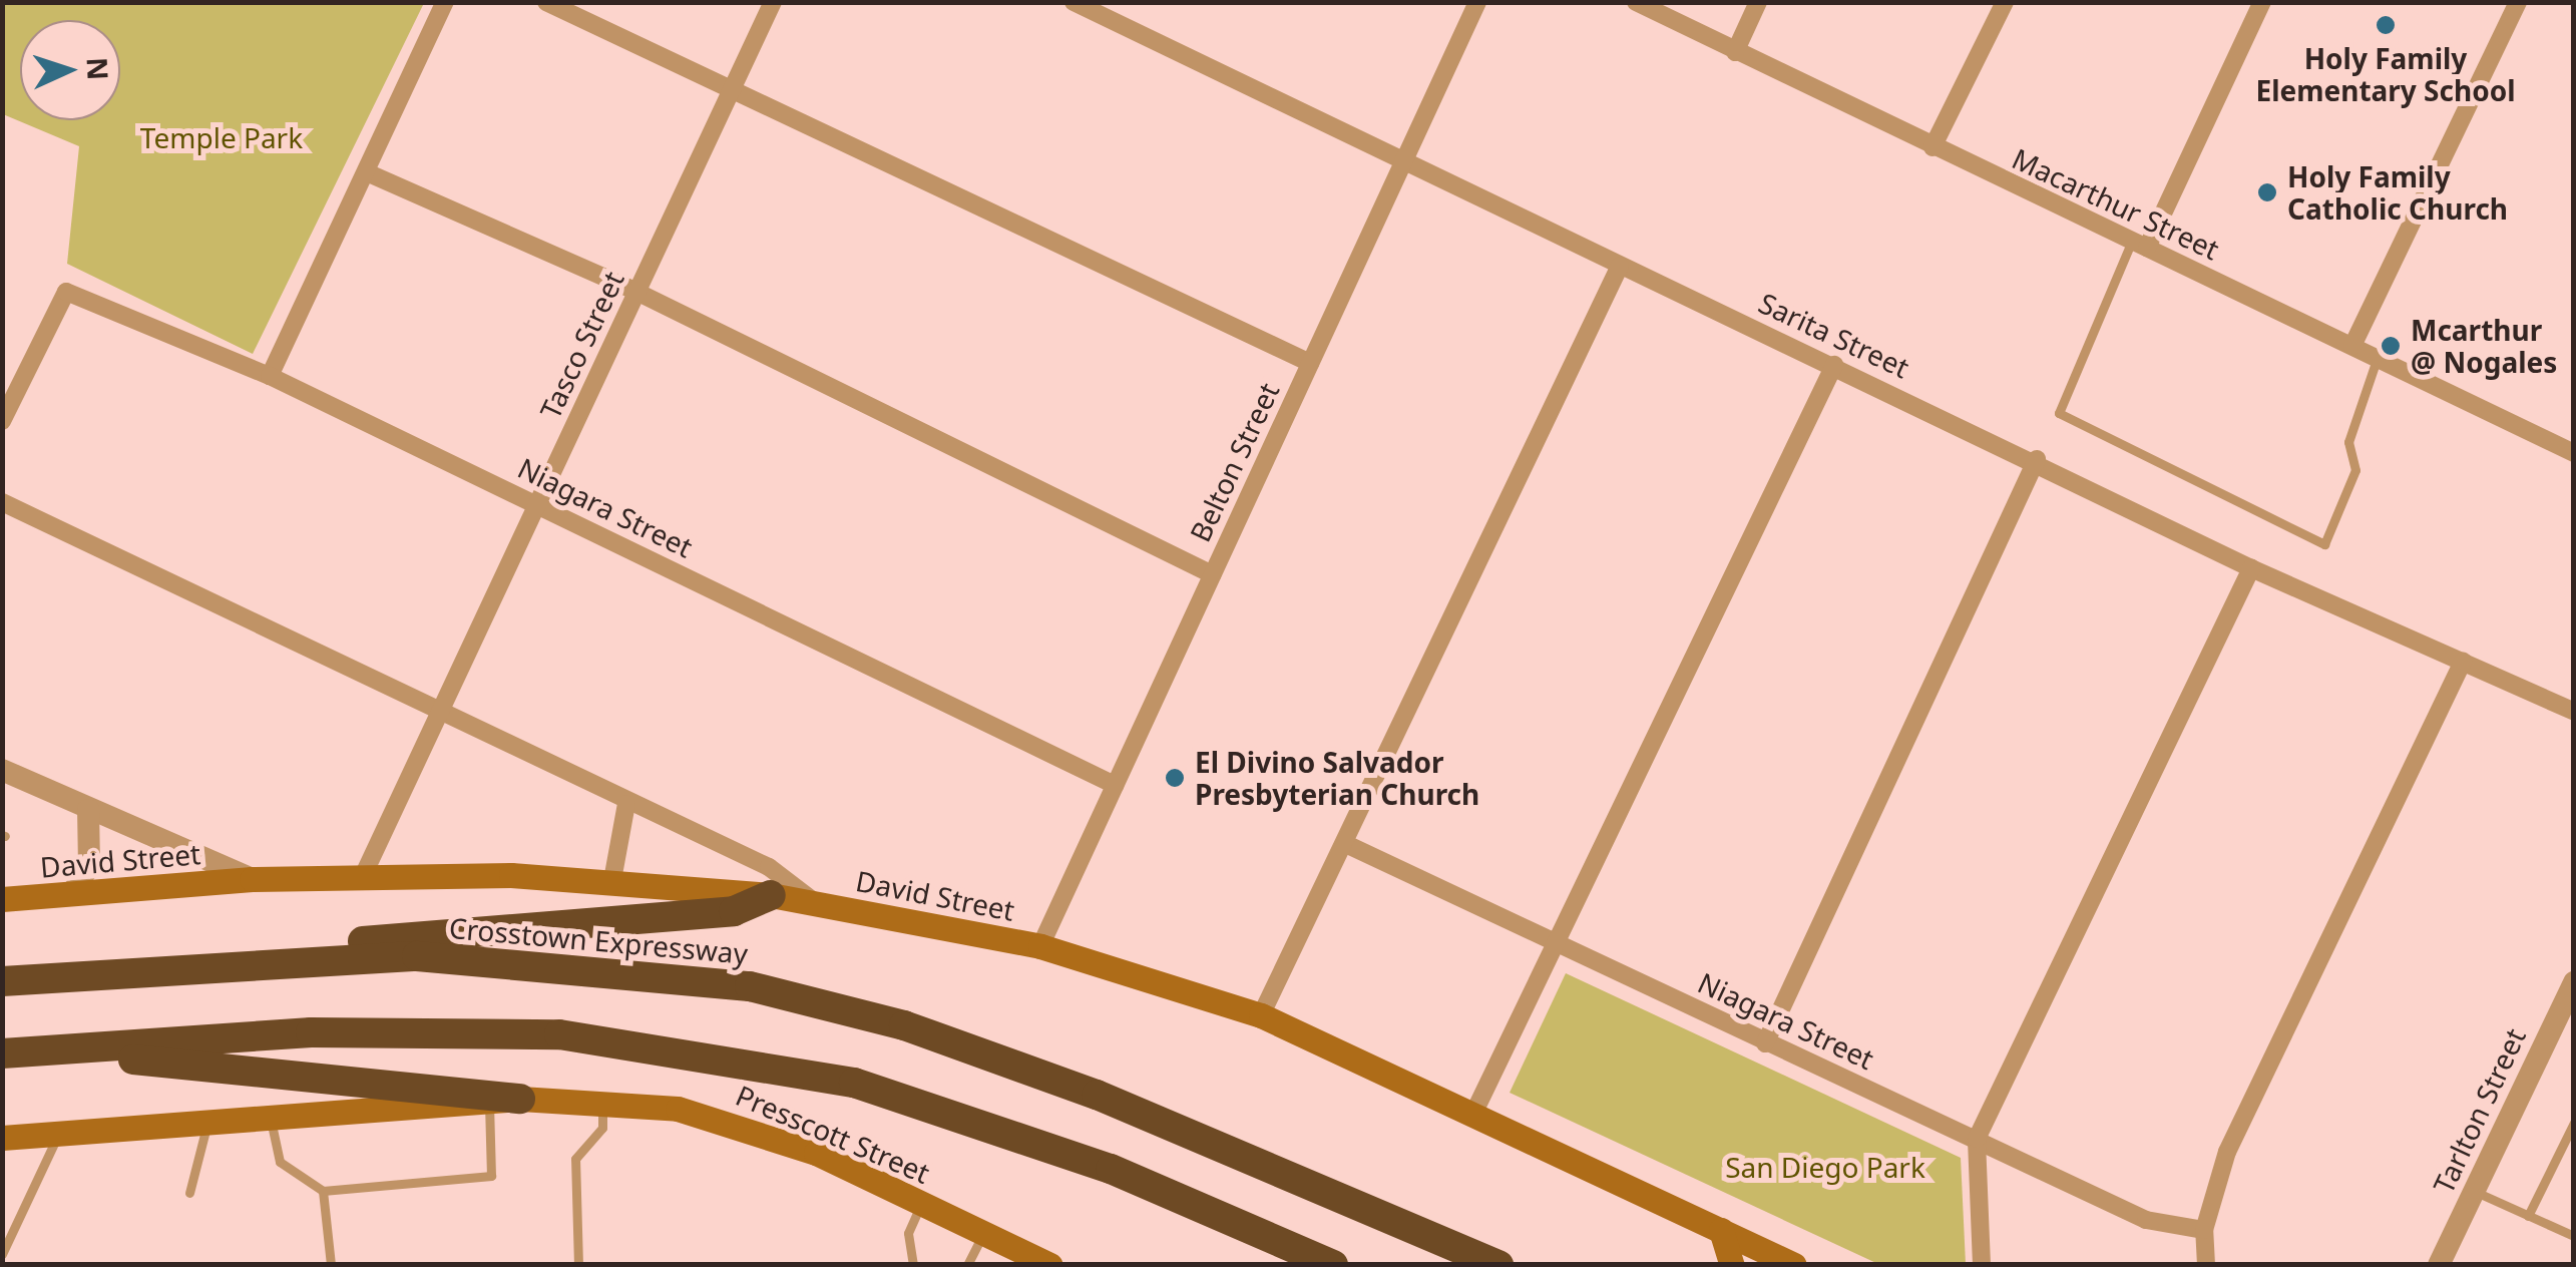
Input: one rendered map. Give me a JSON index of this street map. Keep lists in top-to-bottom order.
{
  "streets": {
    "highway": ["Crosstown Expressway"],
    "main road": ["David Street", "Presscott Street"],
    "street": [
      "Macarthur Street",
      "Sarita Street",
      "Tasco Street",
      "Belton Street",
      "Niagara Street",
      "Tarlton Street"
    ]
  },
  "crossings": [
    ["Sarita Street", "Belton Street"],
    ["Tasco Street", "Niagara Street"],
    ["Tasco Street", "David Street"],
    ["Belton Street", "Niagara Street"],
    ["Belton Street", "David Street"]
  ],
  "parks": ["Temple Park", "San Diego Park"],
  "places": [
    "Holy Family Elementary School",
    "Holy Family Catholic Church",
    "Mcarthur @ Nogales",
    "El Divino Salvador Presbyterian Church"
  ],
  "north": "right"
}
